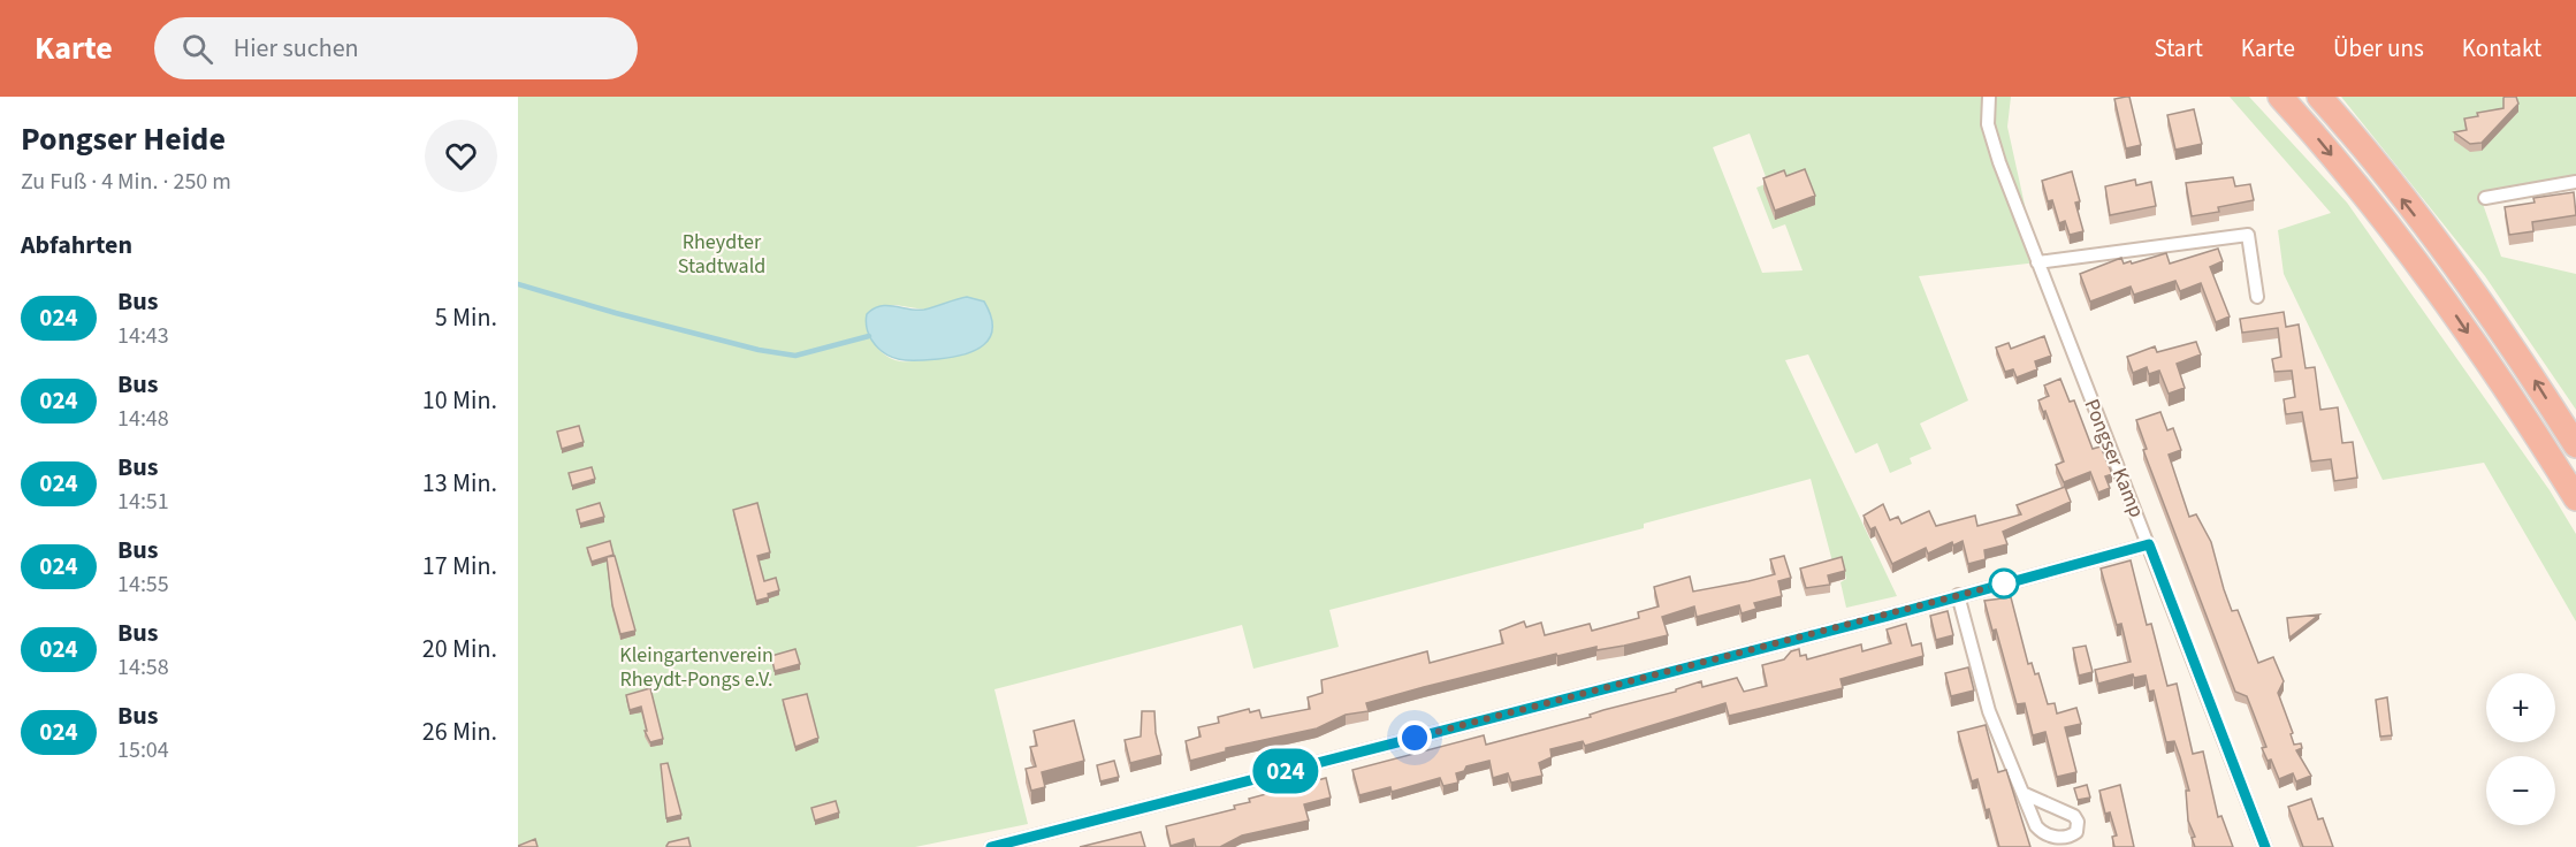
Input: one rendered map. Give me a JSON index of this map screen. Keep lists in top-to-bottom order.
{
  "streets": {
    "street": ["Pongser Kamp"]
  },
  "parks": ["Rheydter Stadtwald", "Kleingartenverein Rheydt-Pongs e.V."],
  "lines": ["bus line 024"],
  "page": {
    "header": "Karte",
    "search": "Hier suchen",
    "nav": [
      "Start",
      "Karte",
      "Über uns",
      "Kontakt"
    ],
    "heading": [
      ["Pongser Heide", "Zu Fuß · 4 Min. · 250 m"],
      "Abfahrten"
    ],
    "on_map": "024",
    "list": [
      {
        "mark": "024",
        "name": "Bus",
        "note": "14:43",
        "value": "5 Min."
      },
      {
        "mark": "024",
        "name": "Bus",
        "note": "14:48",
        "value": "10 Min."
      },
      {
        "mark": "024",
        "name": "Bus",
        "note": "14:51",
        "value": "13 Min."
      },
      {
        "mark": "024",
        "name": "Bus",
        "note": "14:55",
        "value": "17 Min."
      },
      {
        "mark": "024",
        "name": "Bus",
        "note": "14:58",
        "value": "20 Min."
      },
      {
        "mark": "024",
        "name": "Bus",
        "note": "15:04",
        "value": "26 Min."
      }
    ],
    "map_buttons": ["+", "−"]
  }
}
